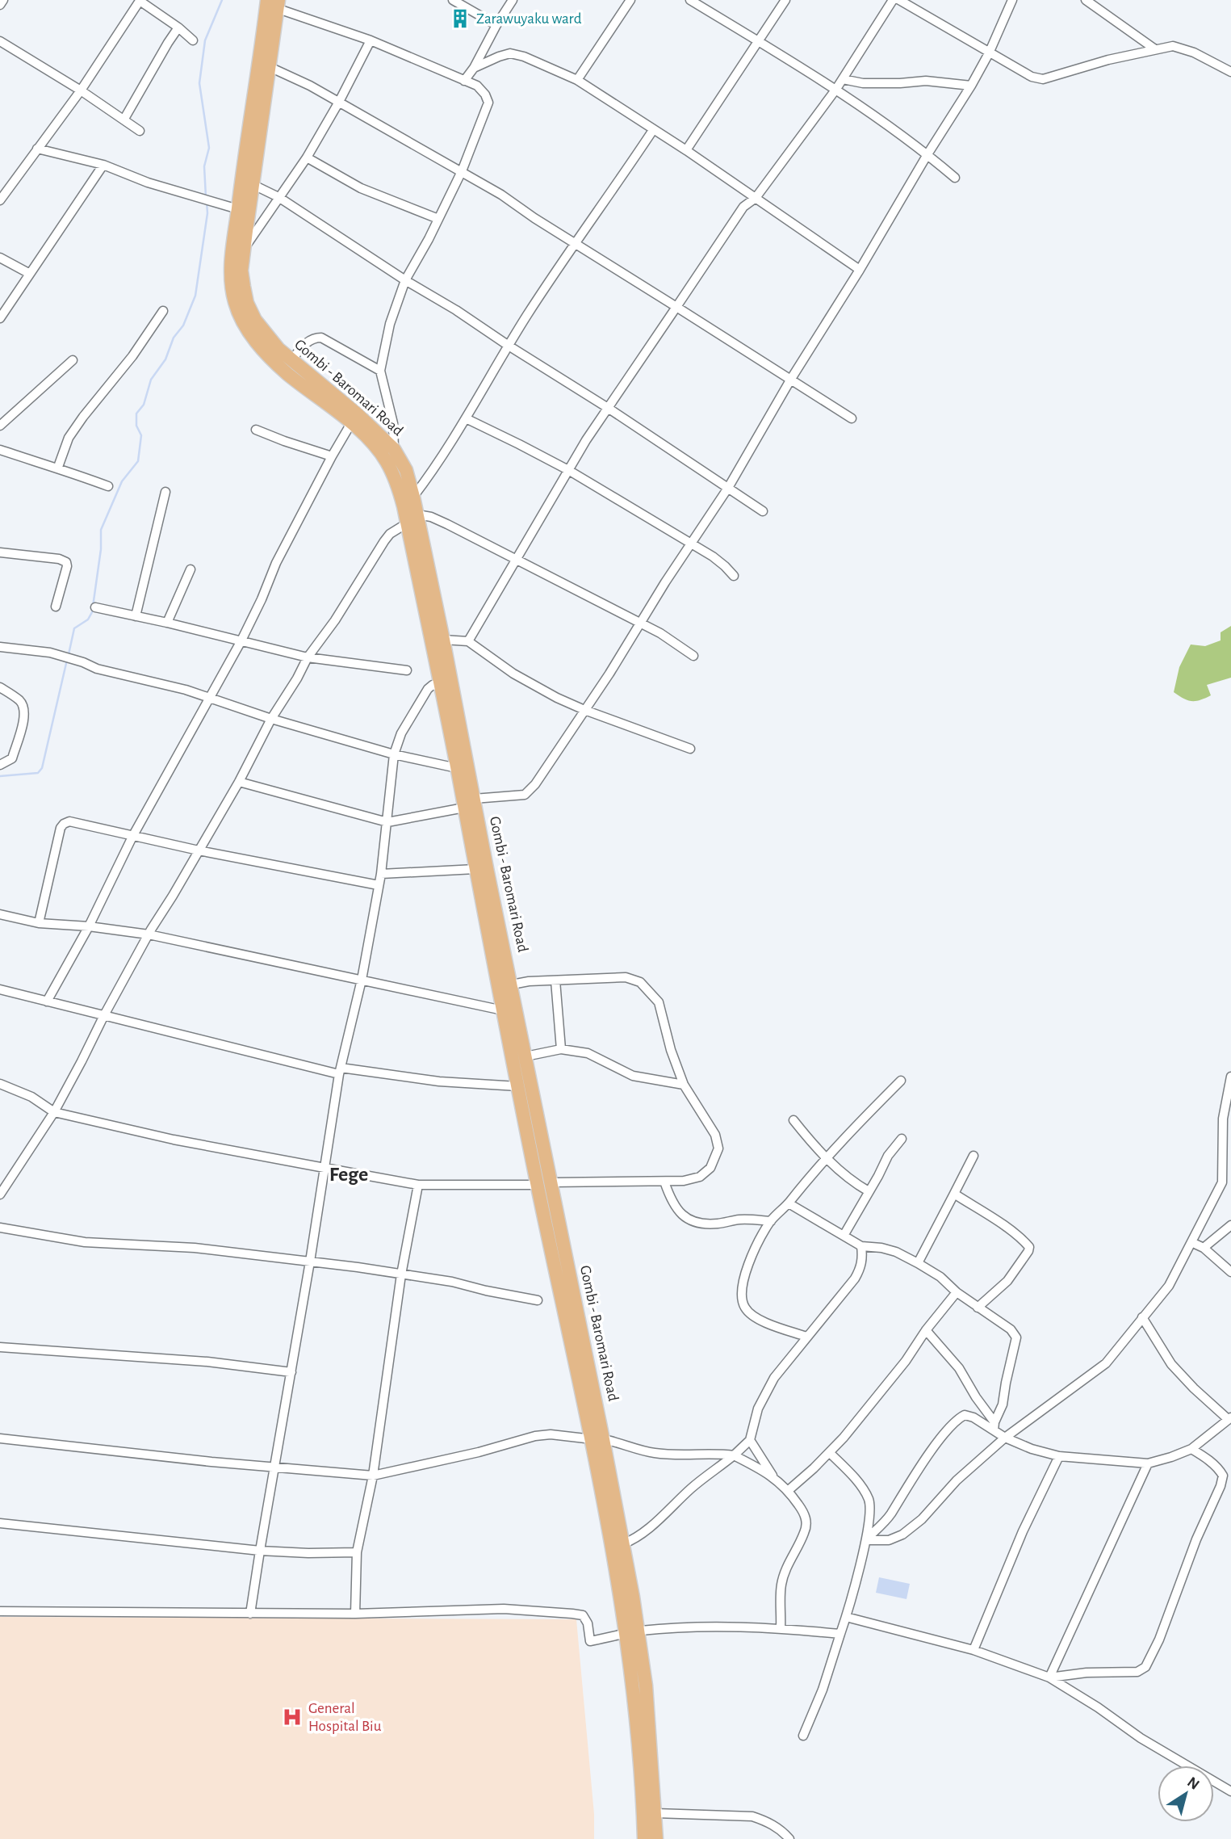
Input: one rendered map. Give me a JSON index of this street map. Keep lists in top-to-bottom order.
{
  "streets": {
    "main road": ["Gombi - Baromari Road"]
  },
  "districts": ["Fege"],
  "places": {
    "building": ["Zarawuyaku ward"],
    "hospital": ["General Hospital Biu"]
  },
  "north": "top right"
}
